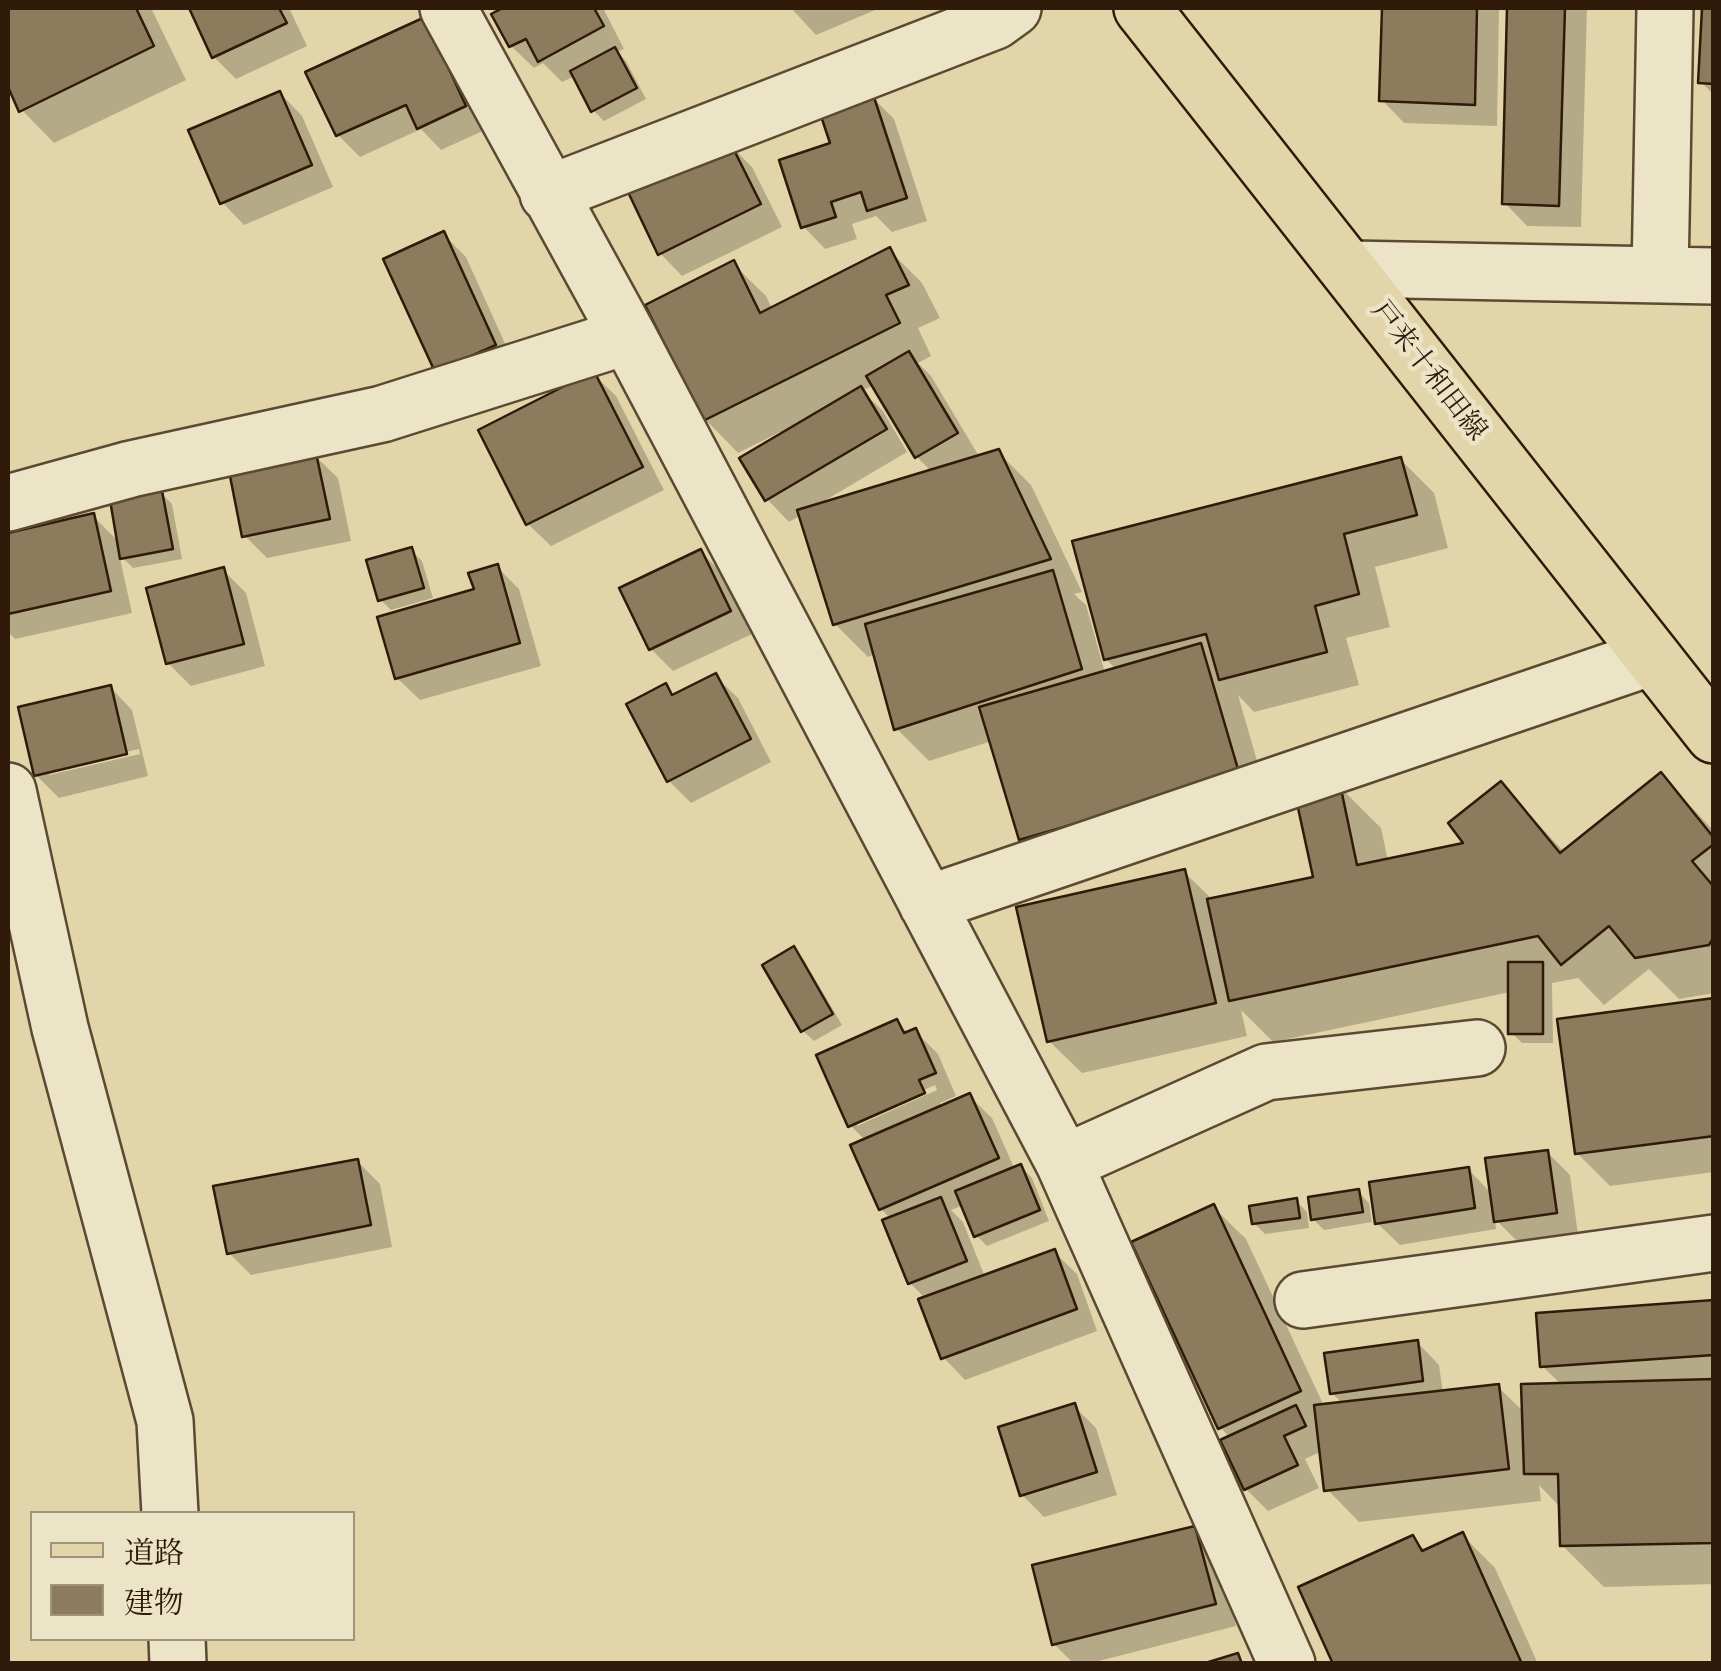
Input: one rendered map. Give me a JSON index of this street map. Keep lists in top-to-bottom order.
{
  "streets": {
    "main road": ["戸来十和田線"]
  },
  "legend": ["道路", "建物"]
}
